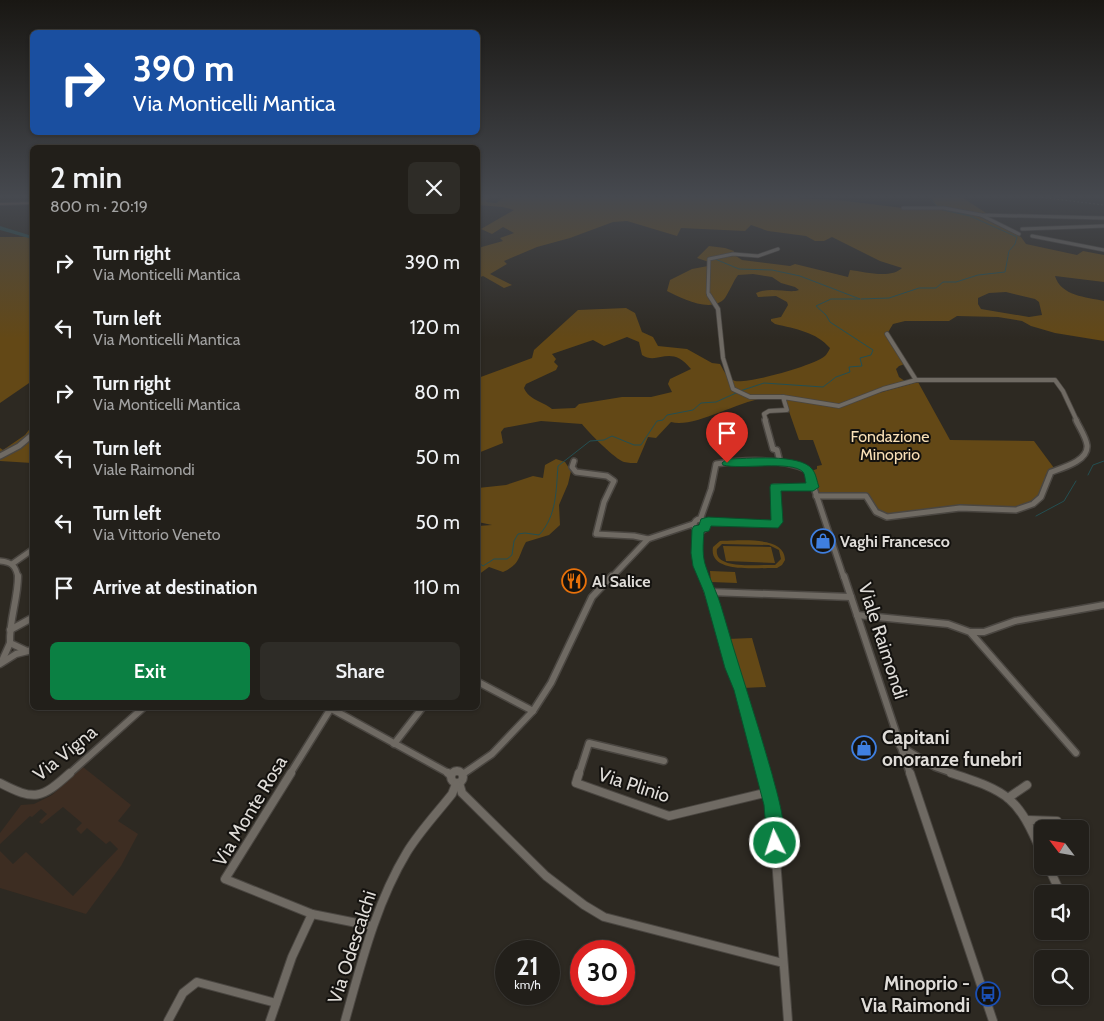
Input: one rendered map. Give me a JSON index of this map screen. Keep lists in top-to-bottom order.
{
  "streets": {
    "street": [
      "Viale Raimondi",
      "Via Vigna",
      "Via Plinio",
      "Via Monte Rosa",
      "Via Odescalchi"
    ]
  },
  "crossings": [
    ["Via Monte Rosa", "Via Odescalchi"]
  ],
  "parks": ["Fondazione Minoprio"],
  "places": {
    "shop": ["Vaghi Francesco", "Capitani onoranze funebri"],
    "restaurant": ["Al Salice"],
    "bus stop": ["Minoprio - Via Raimondi"]
  },
  "north": "top left",
  "page": {
    "turn": ["390 m", "Via Monticelli Mantica"],
    "heading": ["2 min", "800 m · 20:19"],
    "list": [
      {
        "name": "Turn right",
        "note": "Via Monticelli Mantica",
        "value": "390 m"
      },
      {
        "name": "Turn left",
        "note": "Via Monticelli Mantica",
        "value": "120 m"
      },
      {
        "name": "Turn right",
        "note": "Via Monticelli Mantica",
        "value": "80 m"
      },
      {
        "name": "Turn left",
        "note": "Viale Raimondi",
        "value": "50 m"
      },
      {
        "name": "Turn left",
        "note": "Via Vittorio Veneto",
        "value": "50 m"
      },
      {
        "name": "Arrive at destination",
        "value": "110 m"
      }
    ],
    "buttons": ["Exit", "Share"],
    "speed": "21 km/h",
    "limit": "30"
  }
}
